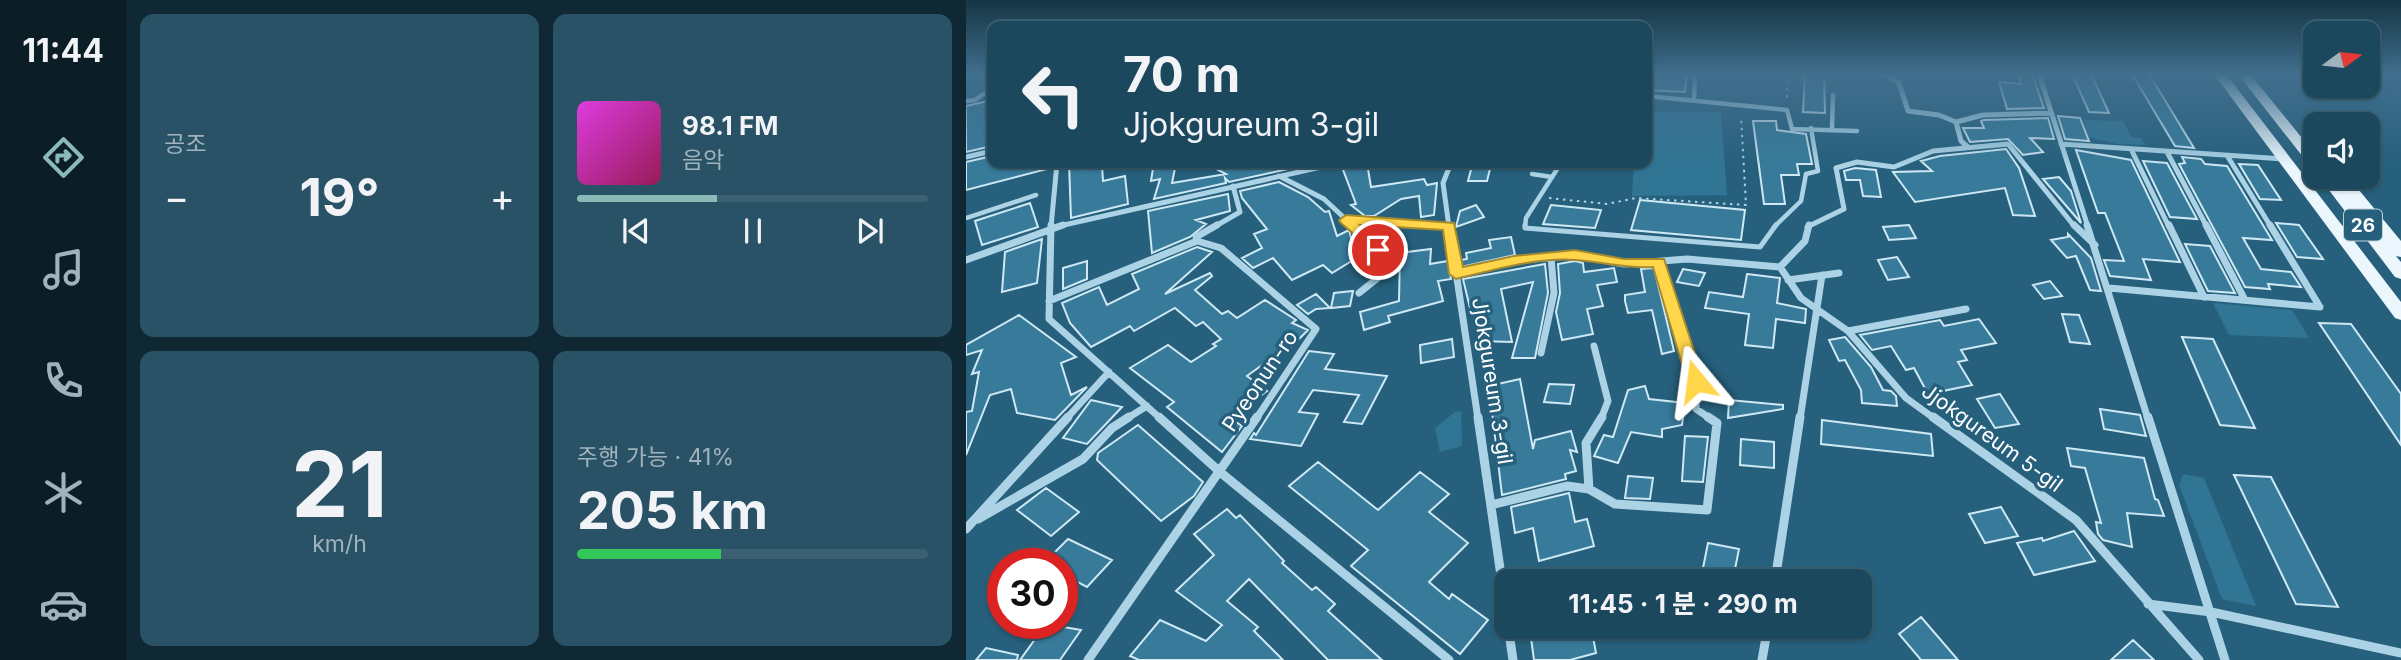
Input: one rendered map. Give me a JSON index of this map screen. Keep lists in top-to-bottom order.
{
  "streets": {
    "main road": ["26"],
    "street": ["Pyeonun-ro", "Jjokgureum 3-gil", "Jjokgureum 5-gil"]
  },
  "north": "right",
  "page": {
    "tabs": "11:44",
    "tile": [
      "공조",
      ["21", "km/h"],
      ["주행 가능 · 41%", "205 km"]
    ],
    "turn": ["70 m", "Jjokgureum 3-gil"],
    "song": ["98.1 FM", "음악"],
    "heat": ["−", "19°", "+"],
    "limit": "30",
    "trip": "11:45 · 1 분 · 290 m"
  }
}
